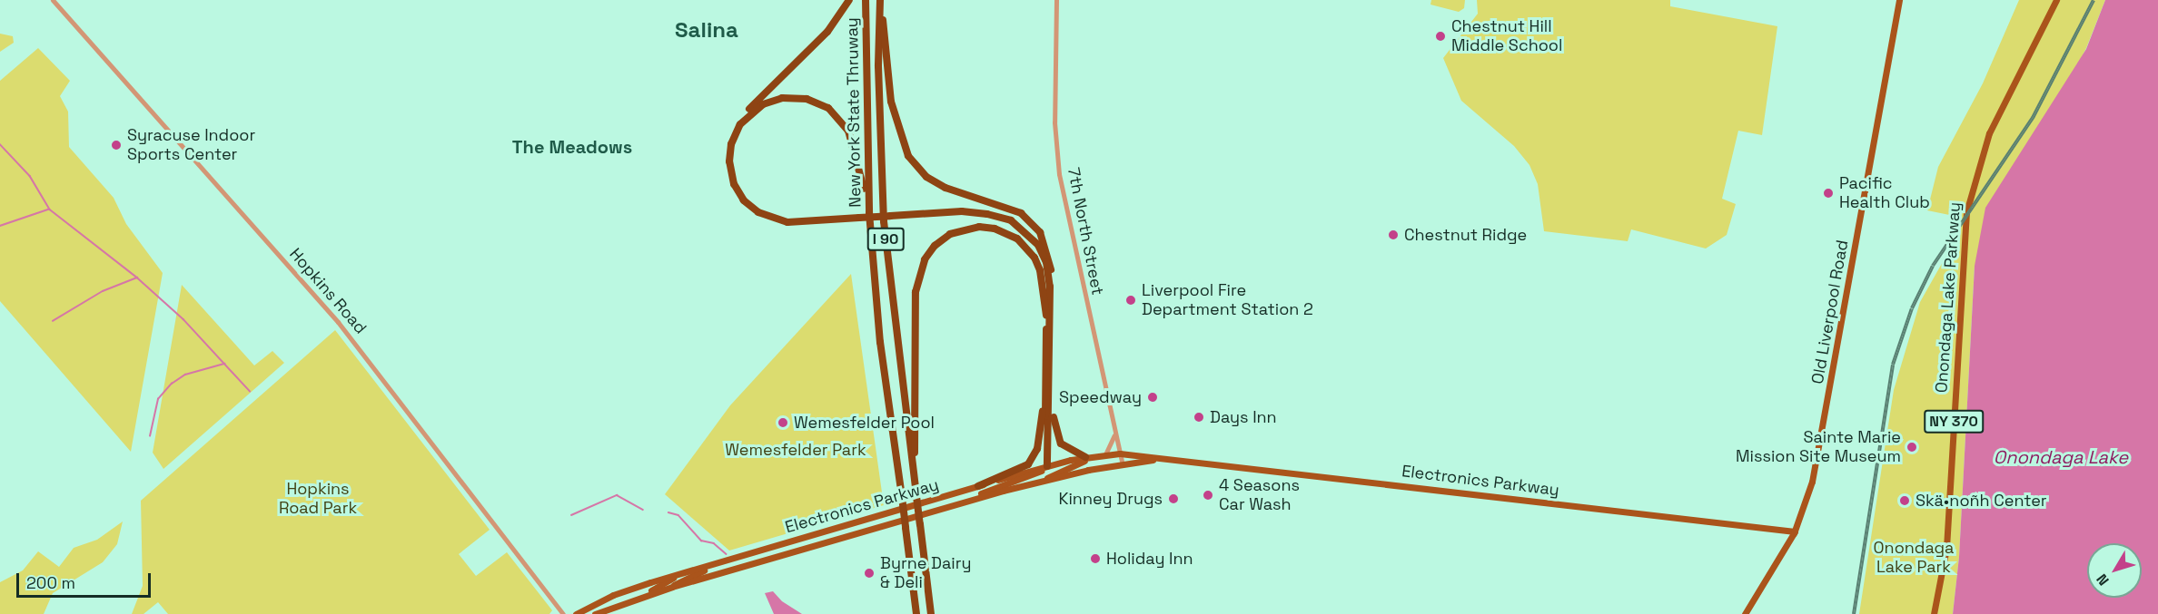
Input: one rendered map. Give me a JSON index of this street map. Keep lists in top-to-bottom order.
{
  "streets": {
    "highway": ["New York State Thruway", "I 90"],
    "main road": [
      "Onondaga Lake Parkway",
      "Old Liverpool Road",
      "NY 370",
      "Electronics Parkway"
    ],
    "street": ["7th North Street", "Hopkins Road"]
  },
  "crossings": [
    ["7th North Street", "Electronics Parkway"],
    ["Old Liverpool Road", "Electronics Parkway"]
  ],
  "districts": ["Salina", "The Meadows"],
  "water": ["Onondaga Lake"],
  "parks": ["Wemesfelder Park", "Hopkins Road Park", "Onondaga Lake Park"],
  "places": [
    "Chestnut Hill Middle School",
    "Syracuse Indoor Sports Center",
    "Pacific Health Club",
    "Chestnut Ridge",
    "Liverpool Fire Department Station 2",
    "Speedway",
    "Days Inn",
    "Wemesfelder Pool",
    "Sainte Marie Mission Site Museum",
    "4 Seasons Car Wash",
    "Kinney Drugs",
    "Skä•noñh Center",
    "Holiday Inn",
    "Byrne Dairy & Deli"
  ],
  "scale_bar": "200 m",
  "north": "bottom left"
}
